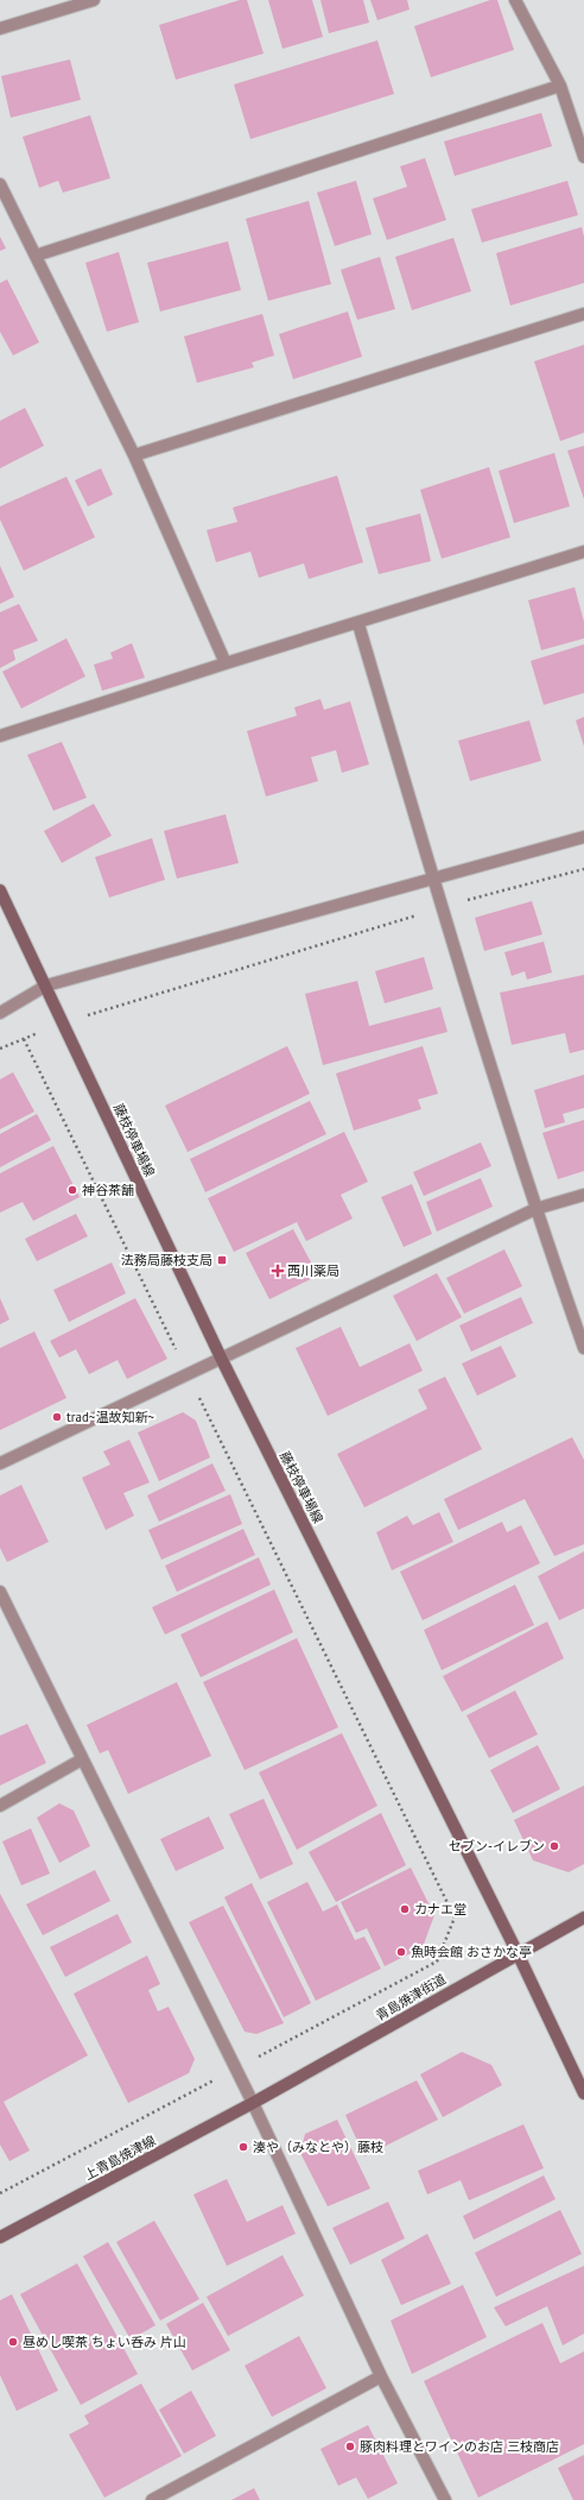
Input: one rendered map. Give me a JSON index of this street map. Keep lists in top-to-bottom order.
{
  "streets": {
    "main road": ["藤枝停車場線", "青島焼津街道", "上青島焼津線"]
  },
  "crossings": [
    ["藤枝停車場線", "青島焼津街道"],
    ["青島焼津街道", "上青島焼津線"]
  ],
  "places": {
    "other": [
      "神谷茶舗",
      "trad~温故知新~",
      "セブン-イレブン",
      "カナエ堂",
      "魚時会館 おさかな亭",
      "湊や（みなとや）藤枝",
      "昼めし喫茶 ちょい呑み 片山",
      "豚肉料理とワインのお店 三枝商店"
    ],
    "transit": ["法務局藤枝支局"],
    "health": ["西川薬局"]
  }
}
